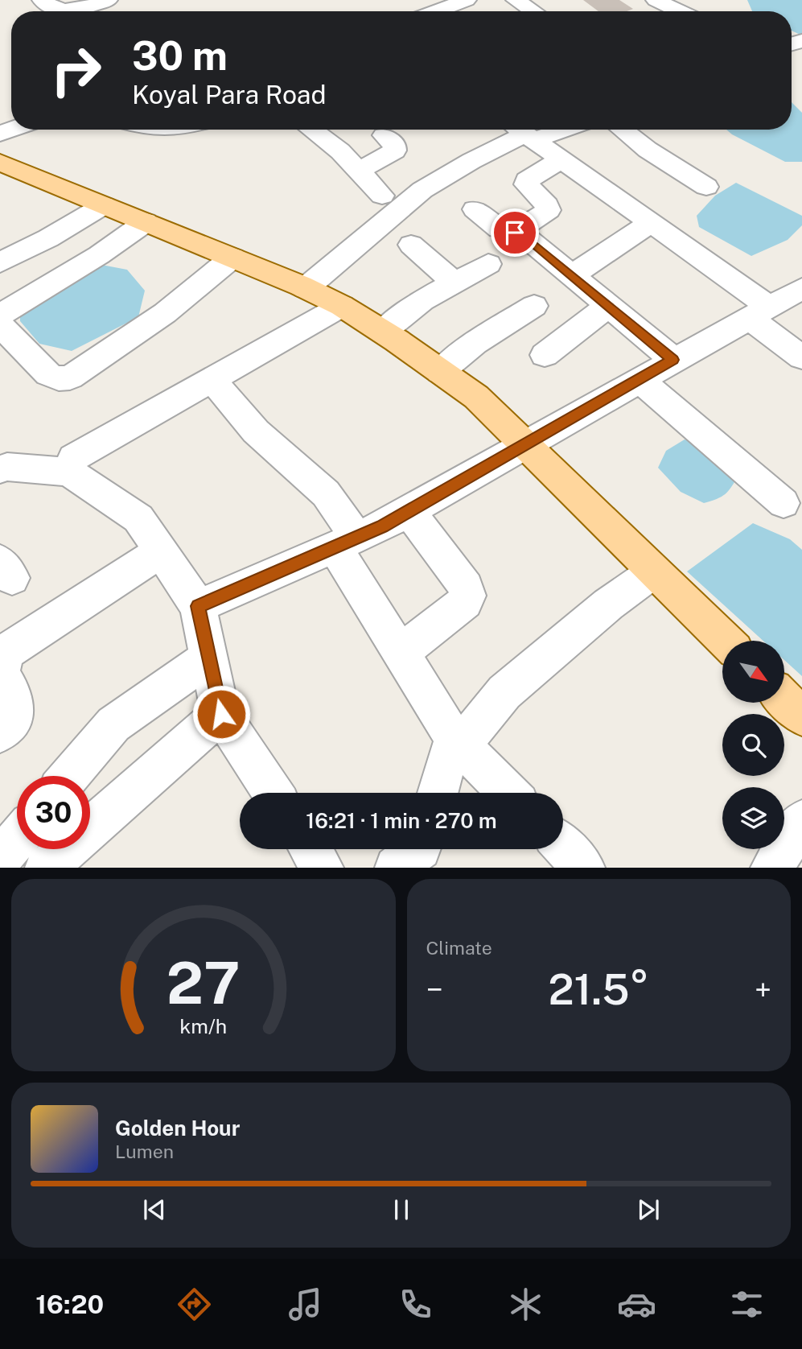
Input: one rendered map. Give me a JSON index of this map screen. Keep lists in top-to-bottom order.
{
  "north": "bottom right",
  "page": {
    "turn": ["30 m", "Koyal Para Road"],
    "limit": "30",
    "trip": "16:21 · 1 min · 270 m",
    "tile": "Climate",
    "heat": ["−", "21.5°", "+"],
    "song": ["Golden Hour", "Lumen"],
    "tabs": "16:20",
    "gauge": ["27", "km/h"]
  }
}
